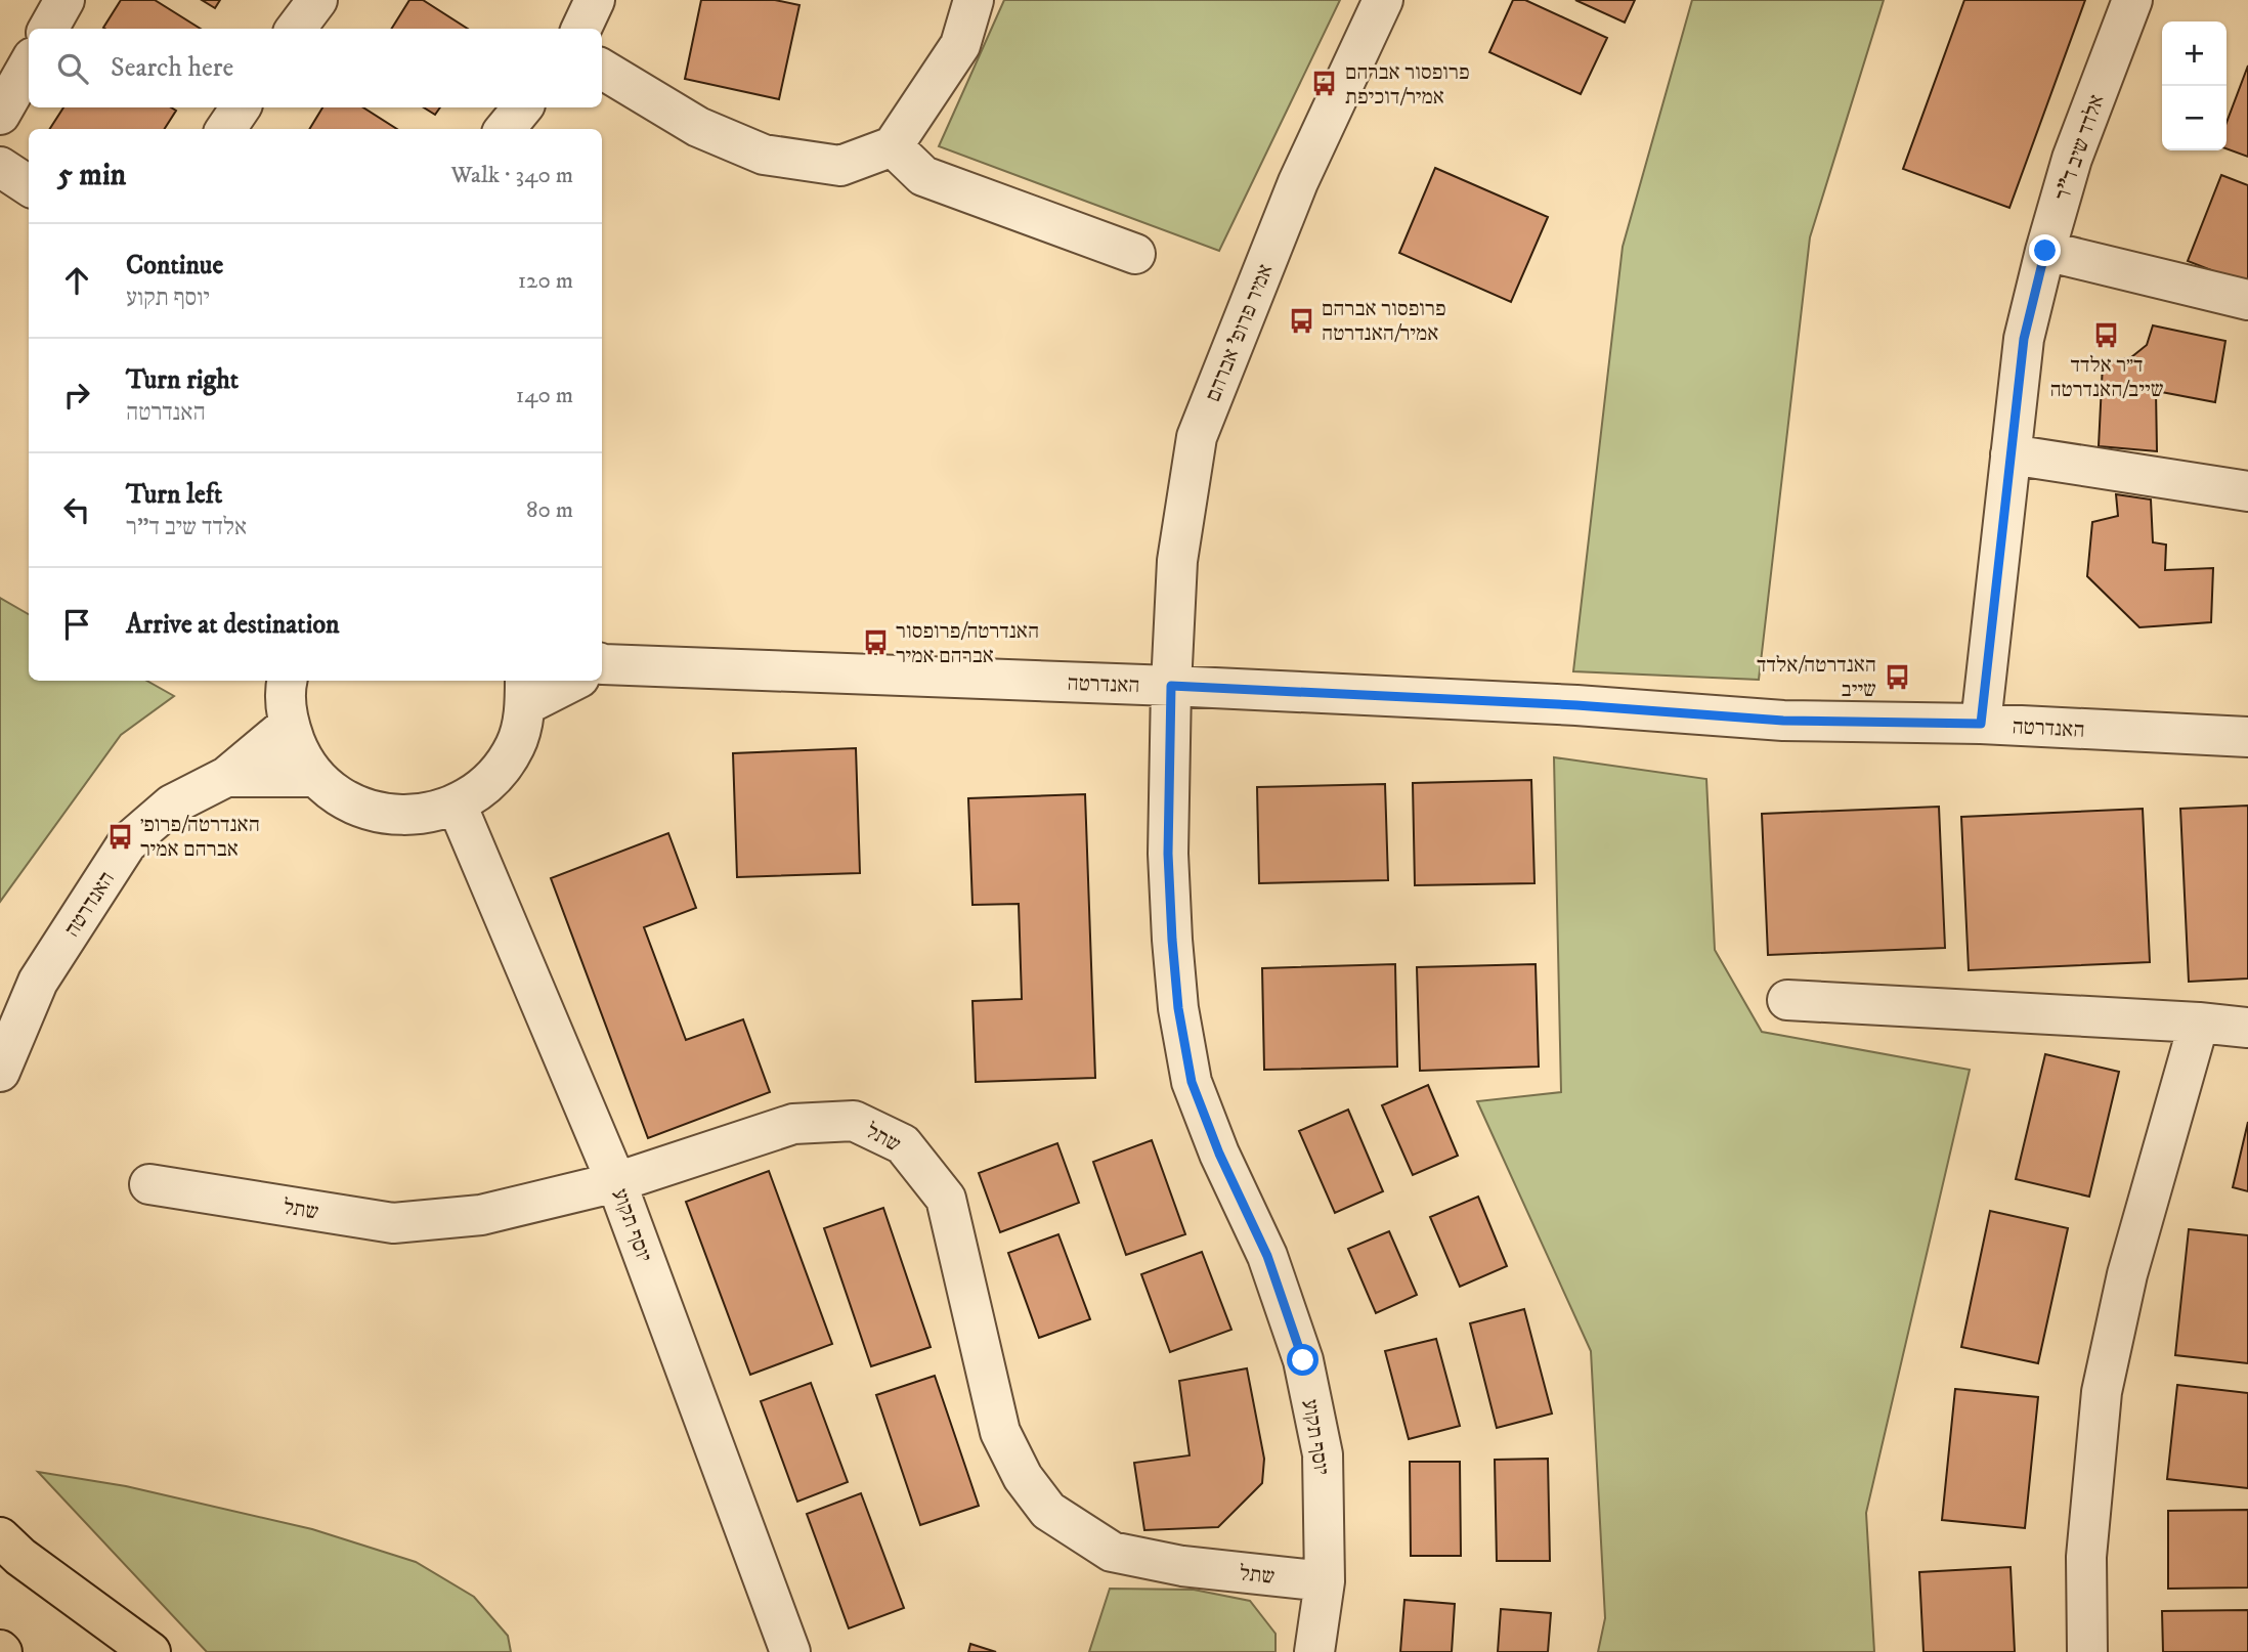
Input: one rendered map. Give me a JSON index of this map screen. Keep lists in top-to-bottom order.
{
  "streets": {
    "street": [
      "אלדד שיב ד\"ר",
      "אמיר פרופ' אברהם",
      "האנדרטה",
      "שתל",
      "יוסף תקוע"
    ]
  },
  "crossings": [
    ["אלדד שיב ד\"ר", "האנדרטה"],
    ["אמיר פרופ' אברהם", "האנדרטה"],
    ["אמיר פרופ' אברהם", "יוסף תקוע"],
    ["האנדרטה", "יוסף תקוע"],
    ["שתל", "יוסף תקוע"]
  ],
  "places": {
    "bus stop": [
      "פרופסור אברהם אמיר/דוכיפת",
      "פרופסור אברהם אמיר/האנדרטה",
      "ד״ר אלדד שייב/האנדרטה",
      "האנדרטה/פרופסור אברהם אמיר",
      "האנדרטה/אלדד שייב",
      "האנדרטה/פרופ׳ אברהם אמיר"
    ]
  },
  "page": {
    "map_buttons": ["+", "−"],
    "search": "Search here",
    "heading": ["5 min", "Walk · 340 m"],
    "list": [
      ["Continue", "יוסף תקוע", "120 m"],
      ["Turn right", "האנדרטה", "140 m"],
      ["Turn left", "אלדד שיב ד\"ר", "80 m"],
      "Arrive at destination"
    ]
  }
}
